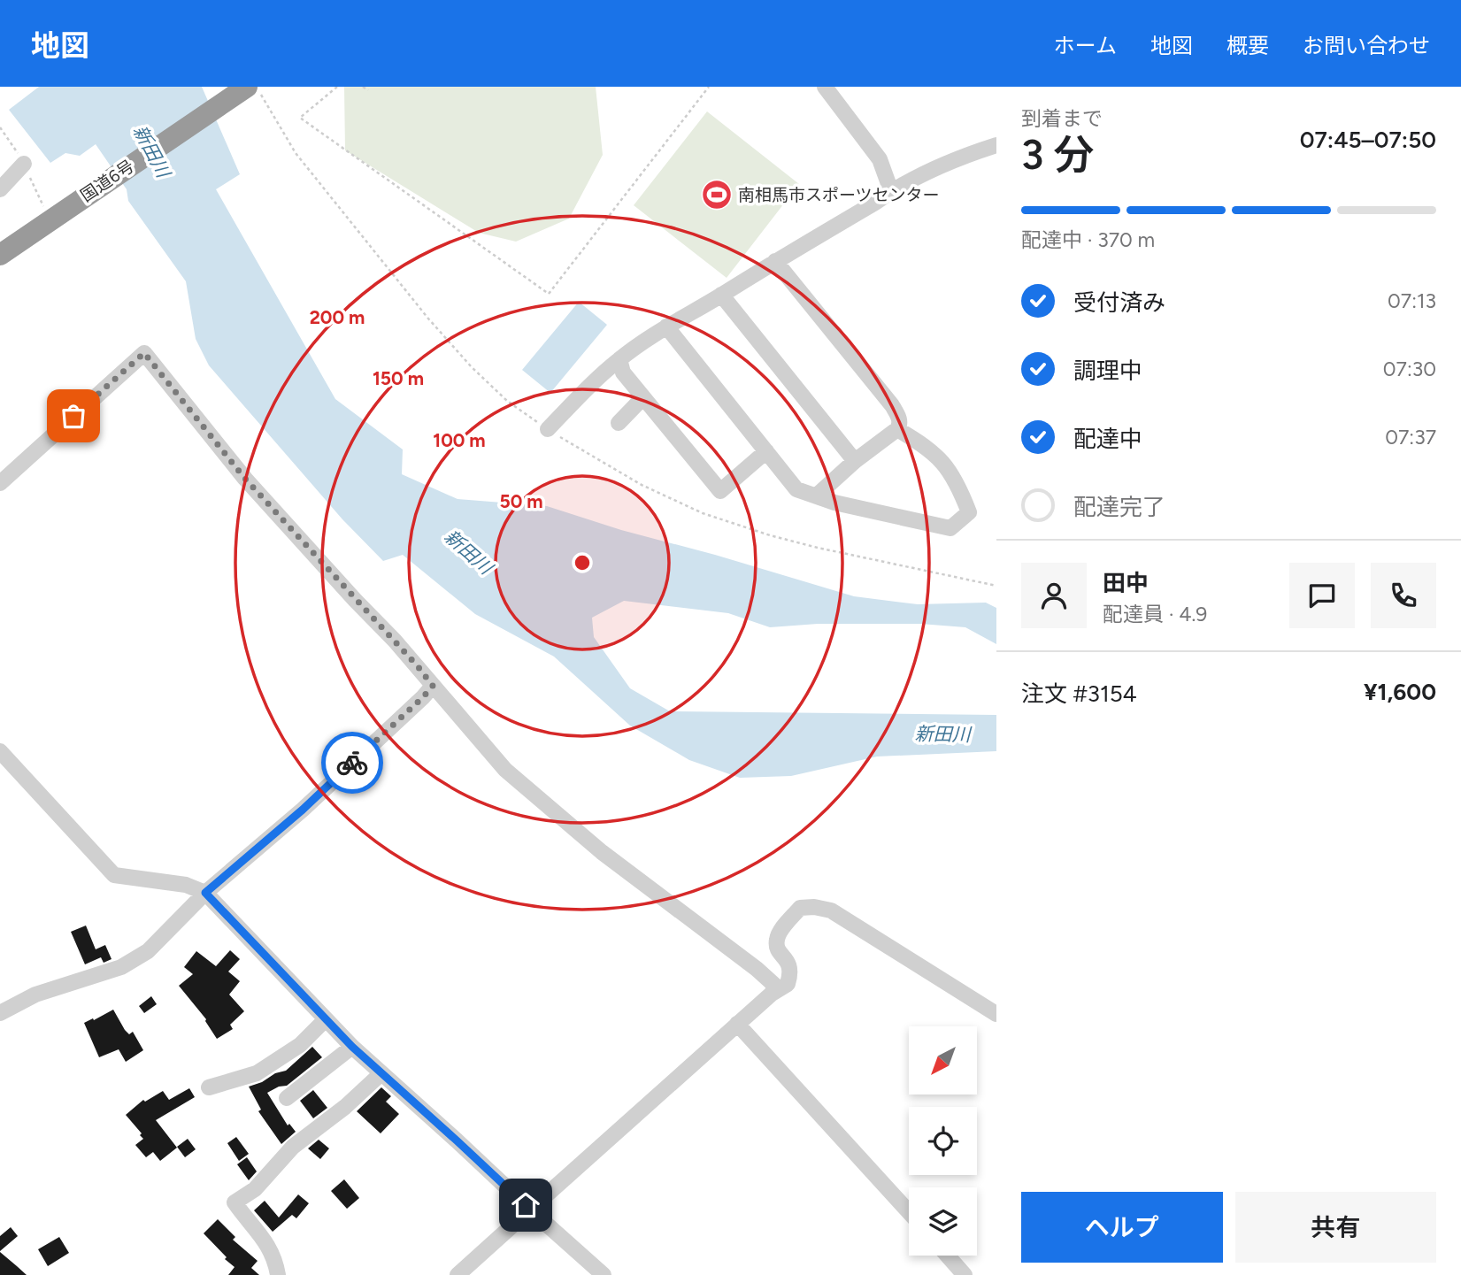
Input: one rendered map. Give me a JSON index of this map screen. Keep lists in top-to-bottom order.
{
  "streets": {
    "highway": ["国道6号"]
  },
  "water": ["新田川"],
  "places": {
    "sports": ["南相馬市スポーツセンター"]
  },
  "north": "bottom left",
  "page": {
    "header": "地図",
    "nav": [
      "ホーム",
      "地図",
      "概要",
      "お問い合わせ"
    ],
    "heading": ["3 分", "到着まで", "07:45–07:50"],
    "panel": [
      "田中",
      "配達員 · 4.9",
      "注文 #3154",
      "¥1,600"
    ],
    "bar": "配達中 · 370 m",
    "list": [
      ["受付済み", "07:13"],
      ["調理中", "07:30"],
      ["配達中", "07:37"],
      "配達完了"
    ],
    "buttons": ["ヘルプ", "共有"]
  },
  "rings": [
    "200 m",
    "150 m",
    "100 m",
    "50 m"
  ]
}
